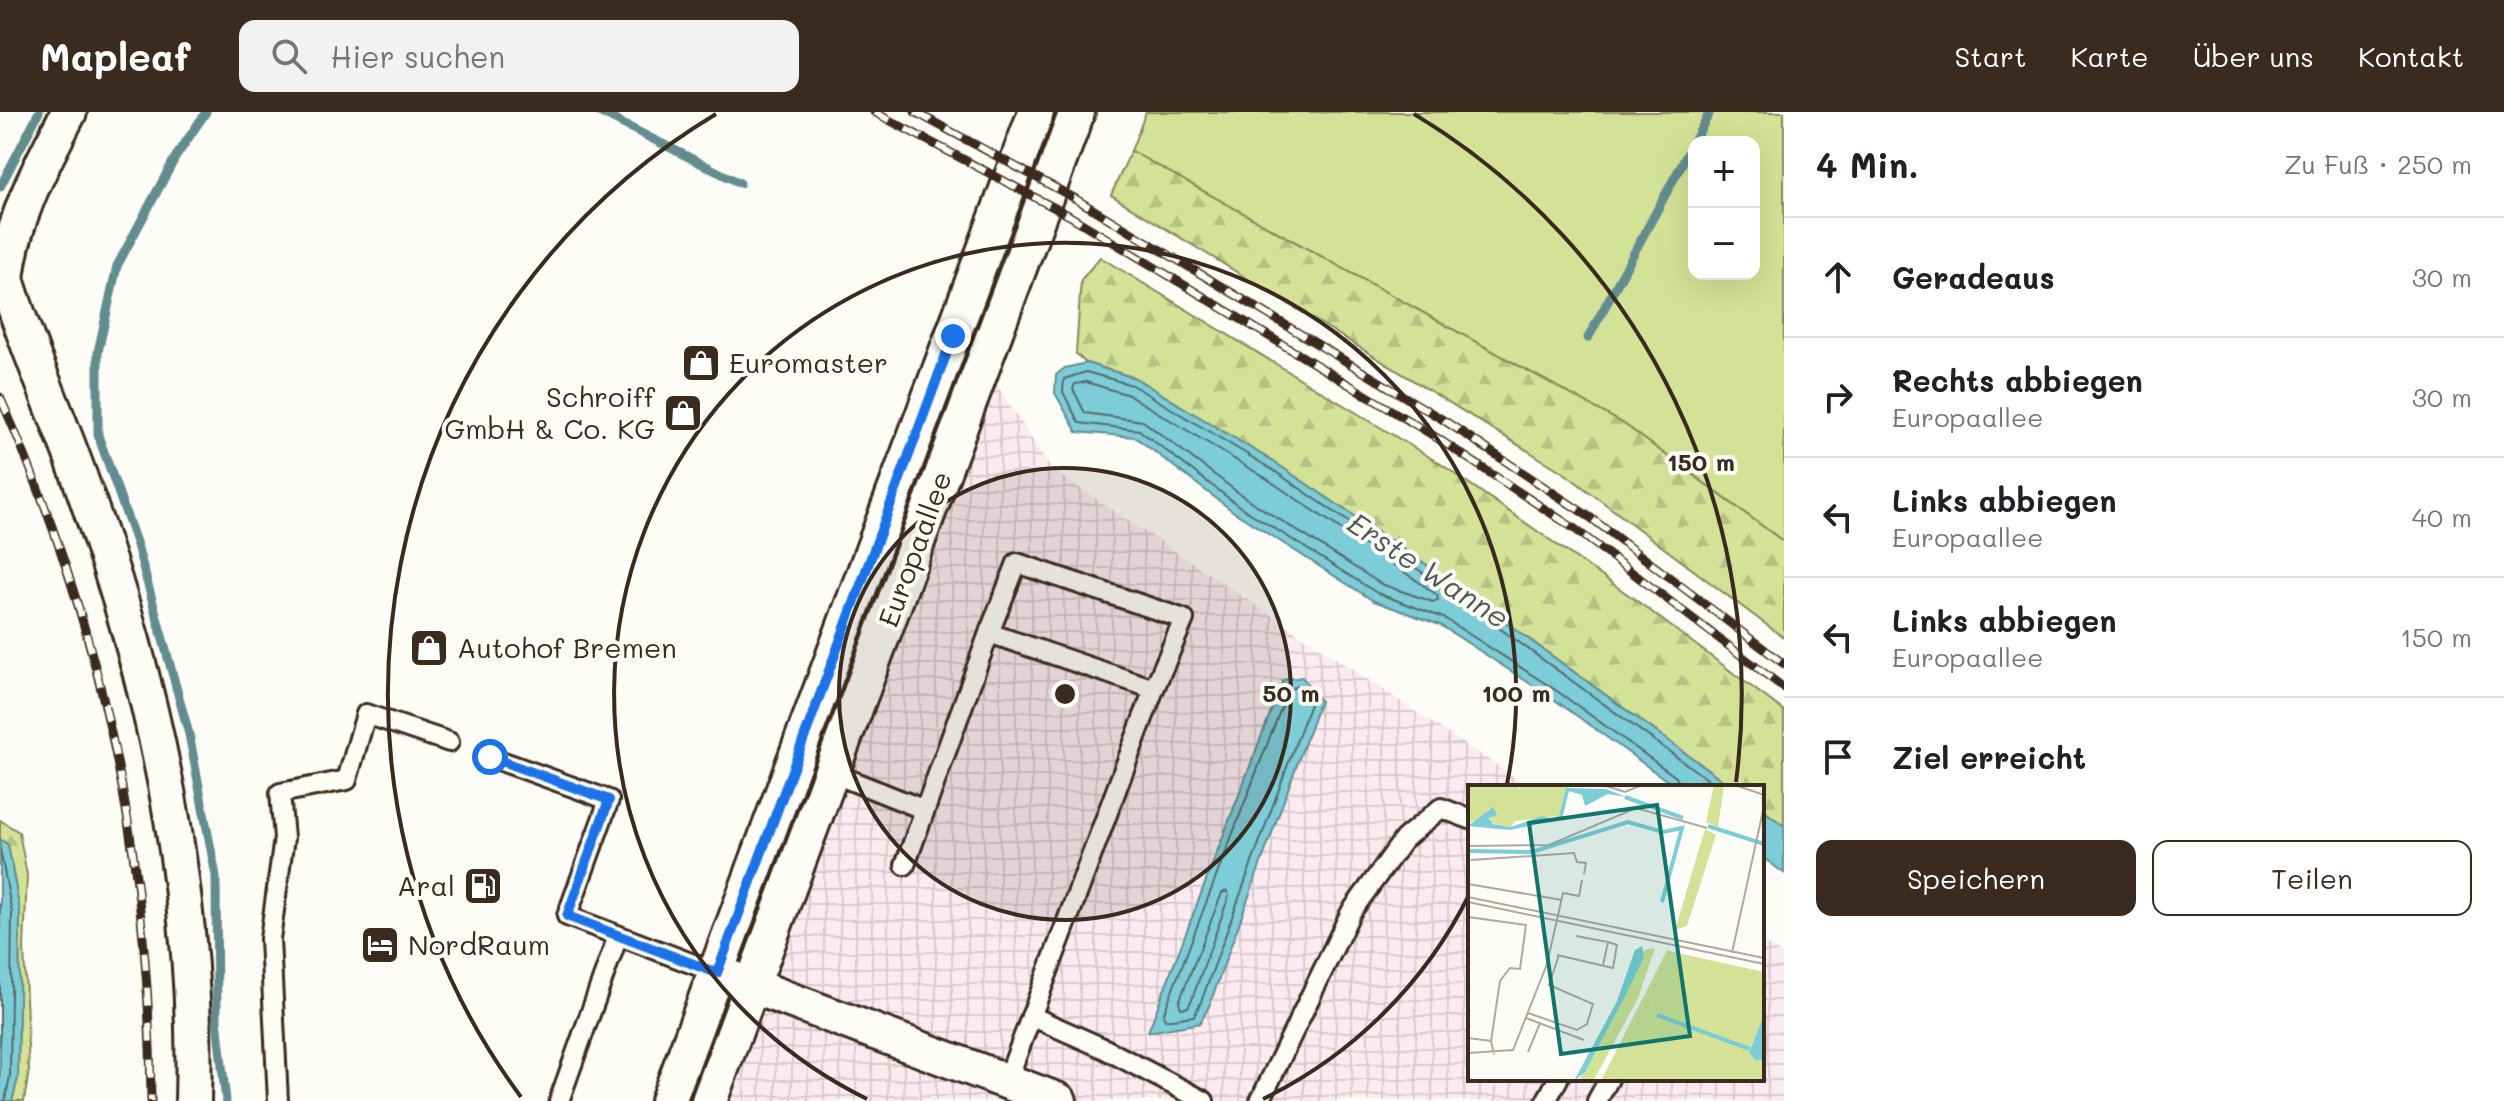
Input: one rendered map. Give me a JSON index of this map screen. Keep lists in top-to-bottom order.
{
  "streets": {
    "street": ["Europaallee"]
  },
  "water": ["Erste Wanne"],
  "places": {
    "shop": ["Euromaster", "Schroiff GmbH & Co. KG", "Autohof Bremen"],
    "fuel station": ["Aral"],
    "hotel": ["NordRaum"]
  },
  "page": {
    "header": "Mapleaf",
    "search": "Hier suchen",
    "nav": [
      "Start",
      "Karte",
      "Über uns",
      "Kontakt"
    ],
    "heading": ["4 Min.", "Zu Fuß · 250 m"],
    "map_buttons": ["+", "−"],
    "list": [
      ["Geradeaus", "30 m"],
      ["Rechts abbiegen", "Europaallee", "30 m"],
      ["Links abbiegen", "Europaallee", "40 m"],
      ["Links abbiegen", "Europaallee", "150 m"],
      "Ziel erreicht"
    ],
    "buttons": ["Speichern", "Teilen"]
  },
  "rings": ["150 m", "50 m", "100 m"]
}
